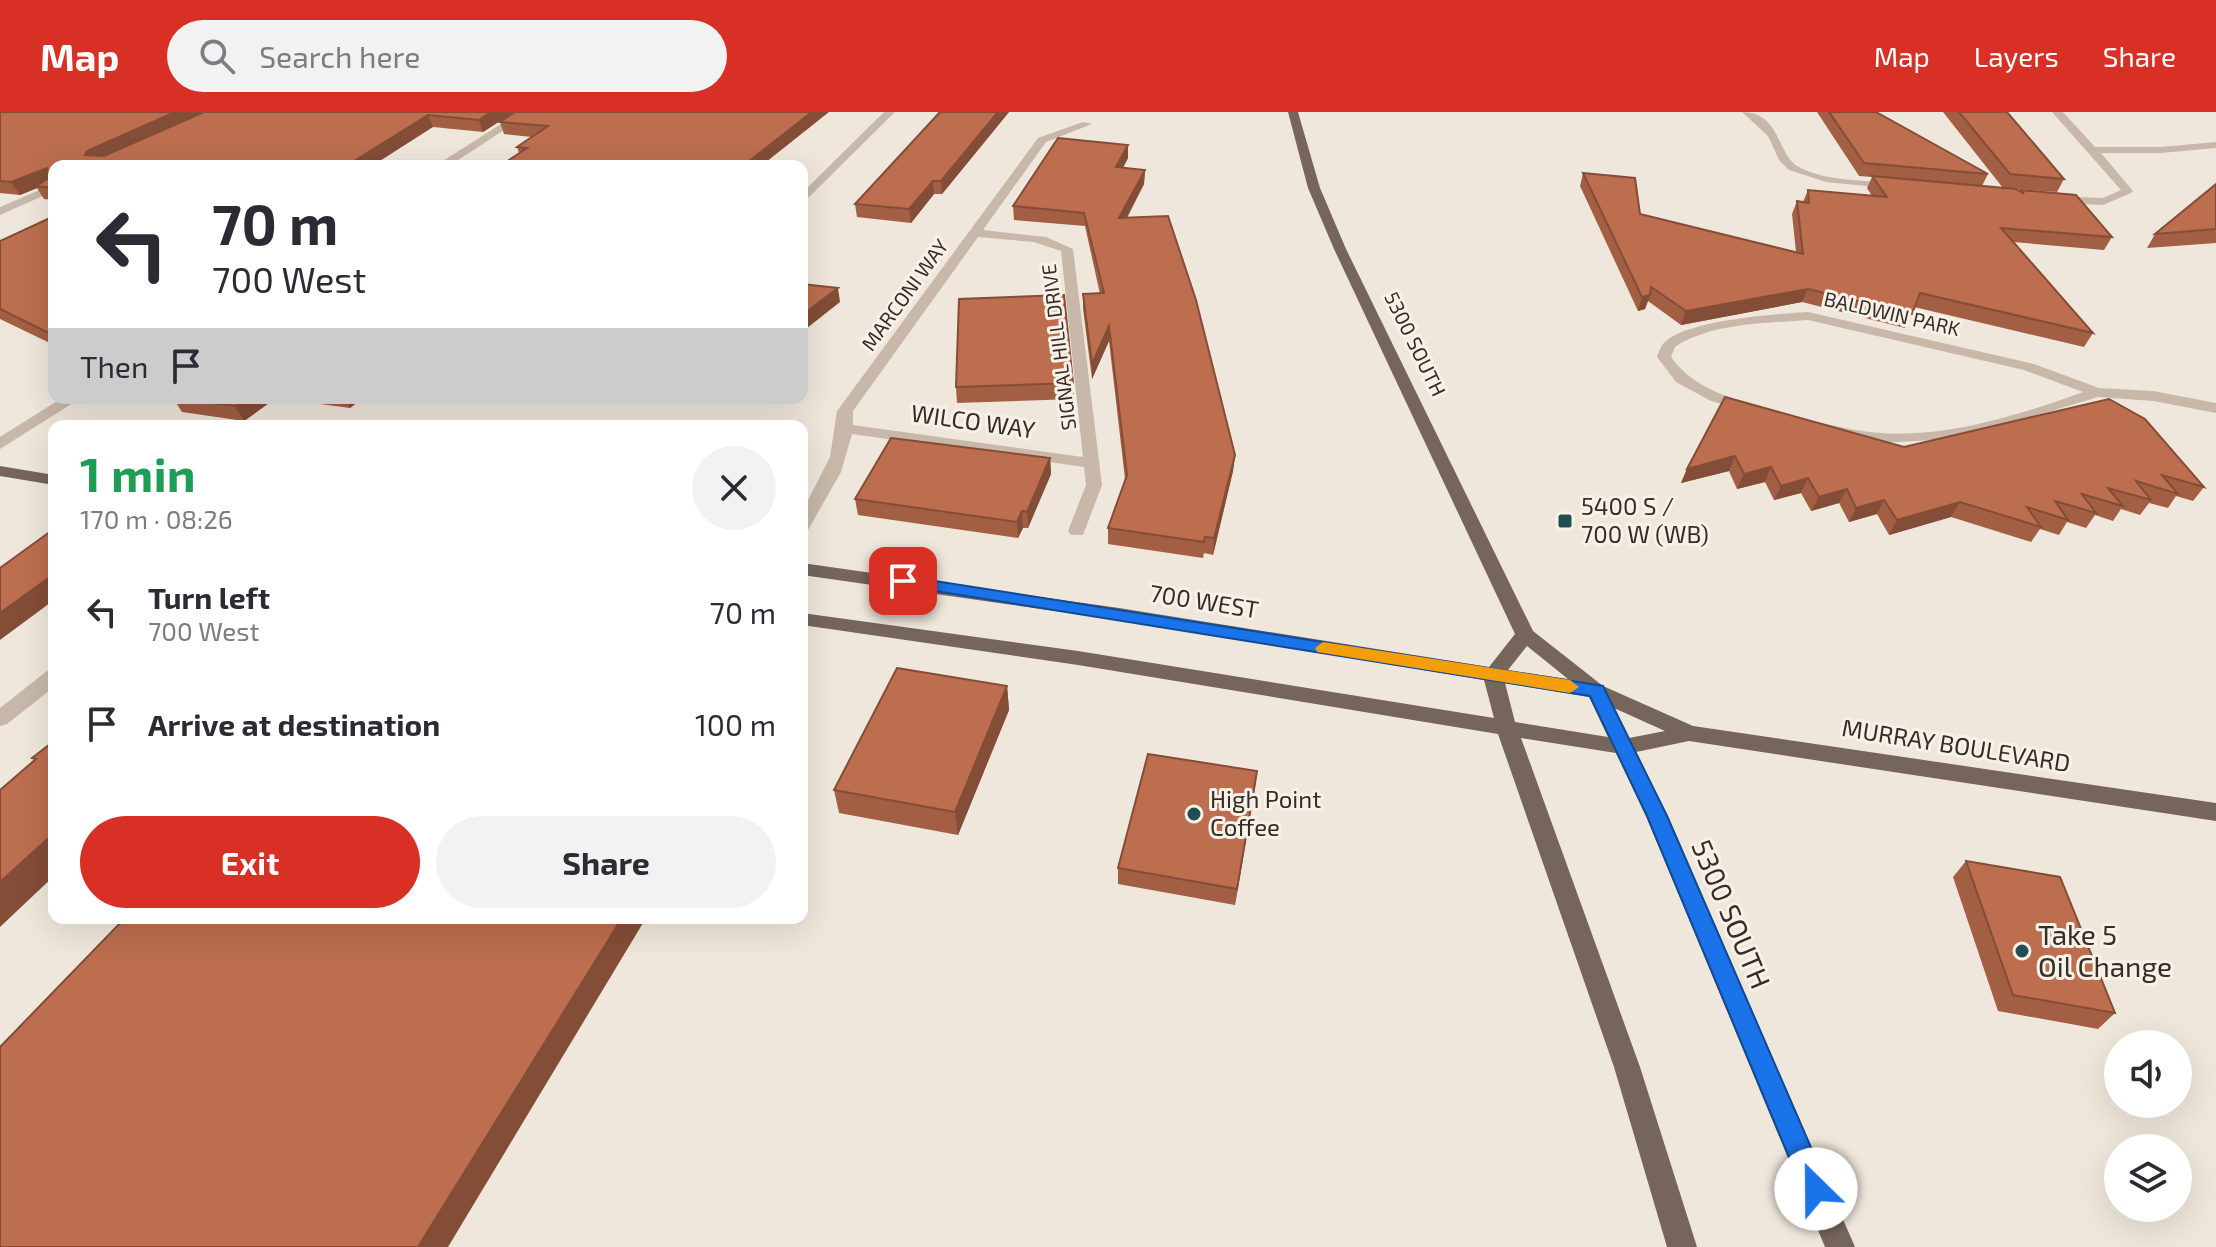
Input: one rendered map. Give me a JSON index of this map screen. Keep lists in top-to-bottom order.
{
  "streets": {
    "main road": ["5300 SOUTH", "700 WEST", "MURRAY BOULEVARD"],
    "street": [
      "MARCONI WAY",
      "BALDWIN PARK",
      "SIGNAL HILL DRIVE",
      "WILCO WAY"
    ]
  },
  "crossings": [
    ["MARCONI WAY", "SIGNAL HILL DRIVE"],
    ["MARCONI WAY", "WILCO WAY"],
    ["5300 SOUTH", "700 WEST"],
    ["5300 SOUTH", "MURRAY BOULEVARD"],
    ["SIGNAL HILL DRIVE", "WILCO WAY"],
    ["700 WEST", "MURRAY BOULEVARD"]
  ],
  "places": {
    "transit": ["5400 S / 700 W (WB)"],
    "other": ["High Point Coffee", "Take 5 Oil Change"]
  },
  "page": {
    "header": "Map",
    "search": "Search here",
    "nav": ["Map", "Layers", "Share"],
    "turn": ["70 m", "700 West"],
    "then": "Then",
    "heading": ["1 min", "170 m · 08:26"],
    "list": [
      {
        "name": "Turn left",
        "note": "700 West",
        "value": "70 m"
      },
      {
        "name": "Arrive at destination",
        "value": "100 m"
      }
    ],
    "buttons": ["Exit", "Share"]
  }
}
